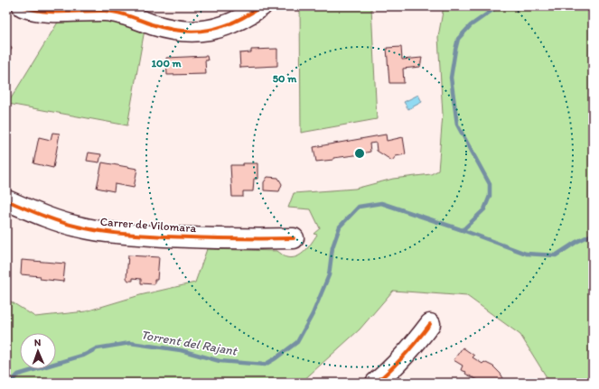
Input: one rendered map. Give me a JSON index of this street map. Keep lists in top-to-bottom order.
{
  "streets": {
    "street": ["Carrer de Vilomara"]
  },
  "water": ["Torrent del Rajant"],
  "north": "top",
  "rings": ["100 m", "50 m"]
}
